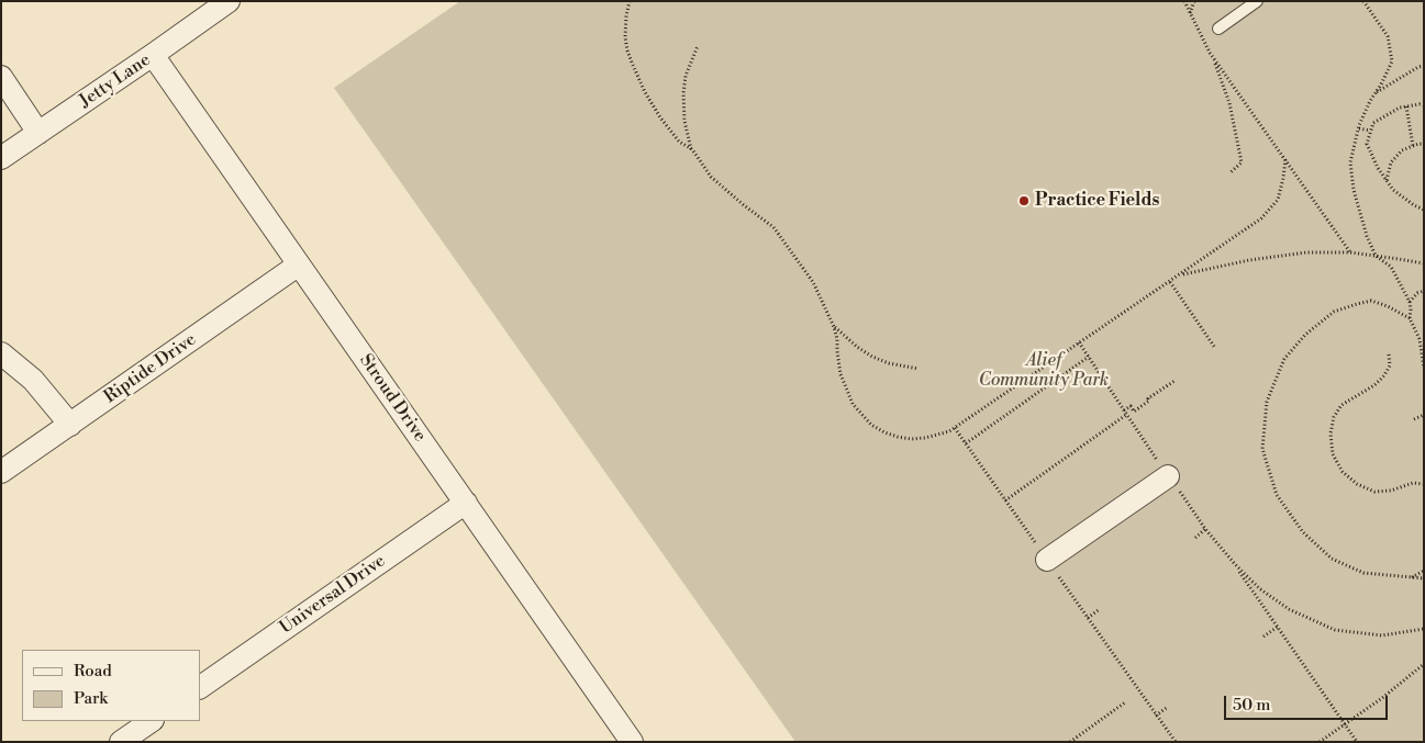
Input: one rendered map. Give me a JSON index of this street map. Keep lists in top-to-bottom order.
{
  "streets": {
    "street": [
      "Jetty Lane",
      "Riptide Drive",
      "Stroud Drive",
      "Universal Drive"
    ]
  },
  "crossings": [
    ["Jetty Lane", "Stroud Drive"],
    ["Riptide Drive", "Stroud Drive"],
    ["Stroud Drive", "Universal Drive"]
  ],
  "parks": ["Alief Community Park"],
  "places": ["Practice Fields"],
  "legend": ["Road", "Park"],
  "scale_bar": "50 m"
}
